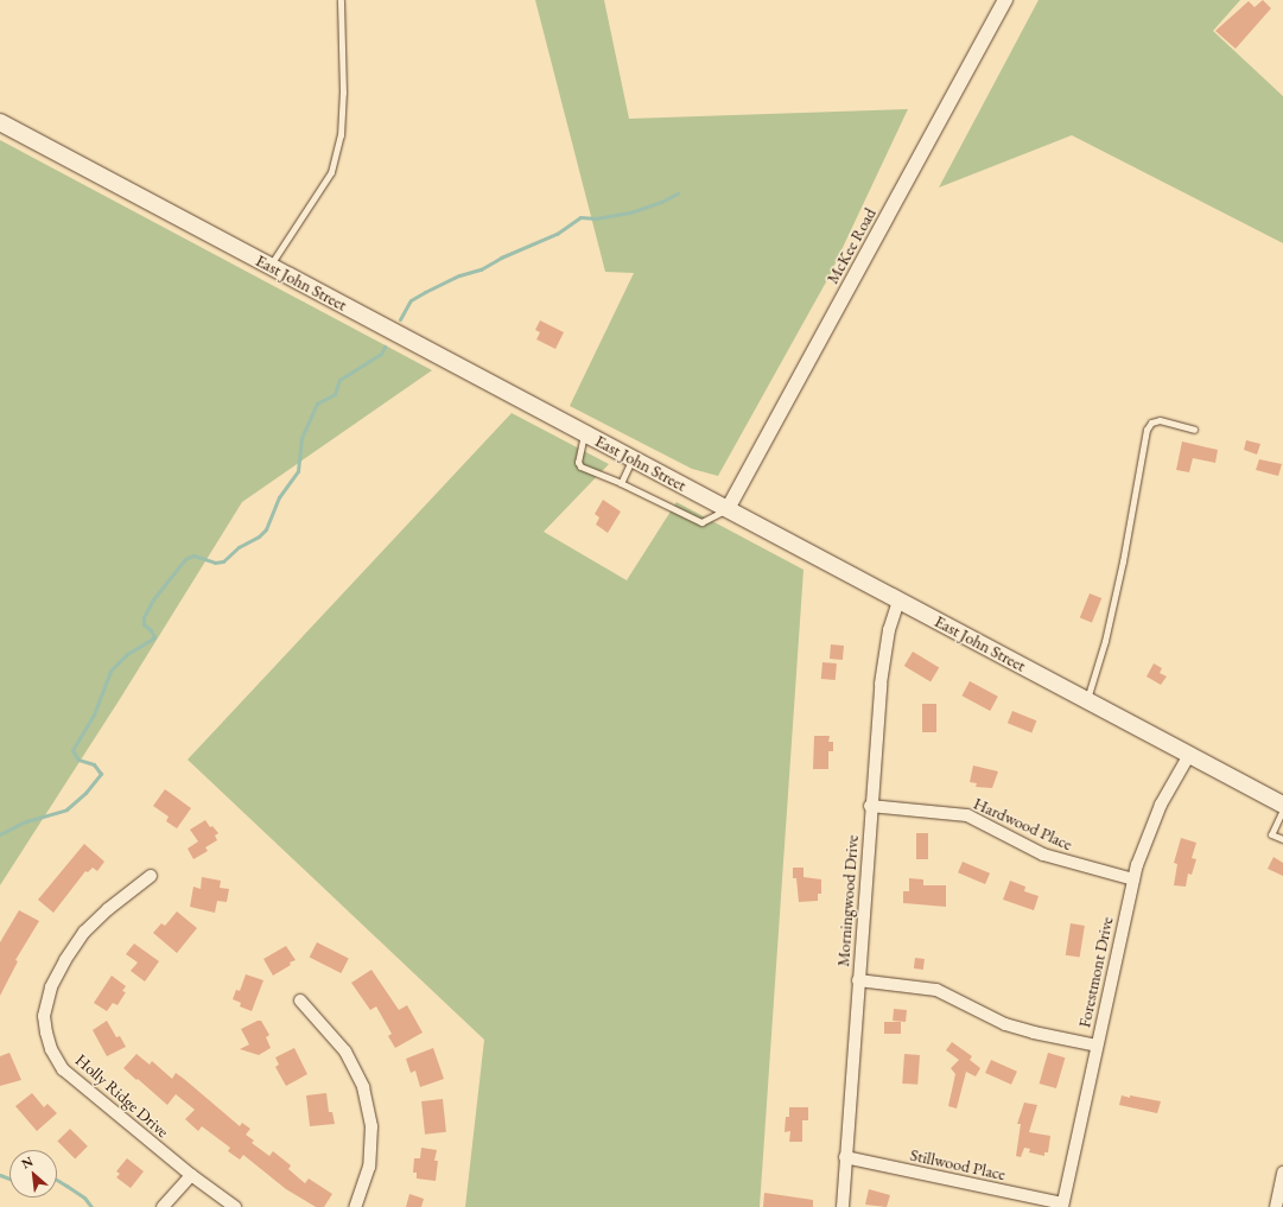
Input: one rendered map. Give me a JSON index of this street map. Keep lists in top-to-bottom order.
{
  "streets": {
    "main road": ["East John Street"],
    "street": [
      "McKee Road",
      "Hardwood Place",
      "Morningwood Drive",
      "Forestmont Drive",
      "Holly Ridge Drive",
      "Stillwood Place"
    ]
  },
  "crossings": [
    ["McKee Road", "East John Street"],
    ["East John Street", "Morningwood Drive"],
    ["East John Street", "Forestmont Drive"],
    ["Hardwood Place", "Morningwood Drive"],
    ["Hardwood Place", "Forestmont Drive"],
    ["Morningwood Drive", "Stillwood Place"],
    ["Forestmont Drive", "Stillwood Place"]
  ],
  "north": "top left"
}
